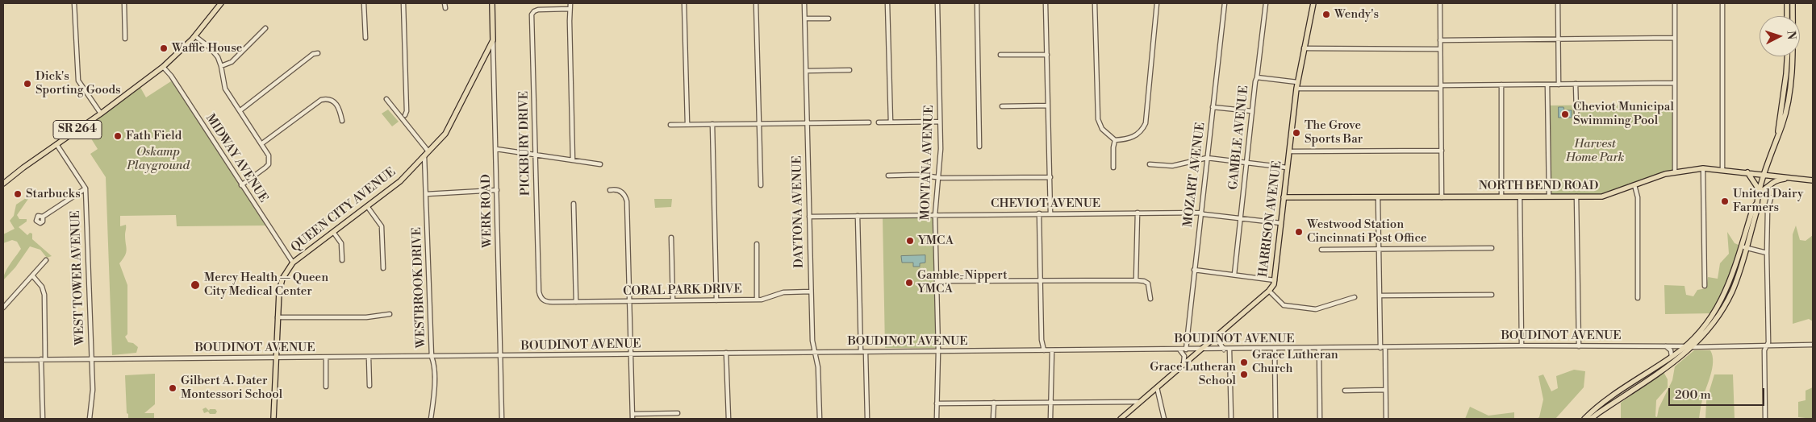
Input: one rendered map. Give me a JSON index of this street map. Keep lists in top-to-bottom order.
{
  "streets": {
    "main road": [
      "SR 264",
      "NORTH BEND ROAD",
      "QUEEN CITY AVENUE",
      "WERK ROAD",
      "HARRISON AVENUE"
    ],
    "street": [
      "GAMBLE AVENUE",
      "PICKBURY DRIVE",
      "MIDWAY AVENUE",
      "MONTANA AVENUE",
      "MOZART AVENUE",
      "CHEVIOT AVENUE",
      "DAYTONA AVENUE",
      "WEST TOWER AVENUE",
      "WESTBROOK DRIVE",
      "CORAL PARK DRIVE",
      "BOUDINOT AVENUE"
    ]
  },
  "crossings": [
    ["SR 264", "MIDWAY AVENUE"],
    ["GAMBLE AVENUE", "CHEVIOT AVENUE"],
    ["PICKBURY DRIVE", "CORAL PARK DRIVE"],
    ["MIDWAY AVENUE", "QUEEN CITY AVENUE"],
    ["MONTANA AVENUE", "CHEVIOT AVENUE"],
    ["MONTANA AVENUE", "BOUDINOT AVENUE"],
    ["MOZART AVENUE", "CHEVIOT AVENUE"],
    ["MOZART AVENUE", "BOUDINOT AVENUE"],
    ["NORTH BEND ROAD", "HARRISON AVENUE"],
    ["CHEVIOT AVENUE", "DAYTONA AVENUE"],
    ["CHEVIOT AVENUE", "HARRISON AVENUE"],
    ["QUEEN CITY AVENUE", "WERK ROAD"],
    ["QUEEN CITY AVENUE", "WESTBROOK DRIVE"],
    ["QUEEN CITY AVENUE", "BOUDINOT AVENUE"],
    ["WERK ROAD", "BOUDINOT AVENUE"],
    ["DAYTONA AVENUE", "CORAL PARK DRIVE"],
    ["DAYTONA AVENUE", "BOUDINOT AVENUE"],
    ["HARRISON AVENUE", "BOUDINOT AVENUE"],
    ["WEST TOWER AVENUE", "BOUDINOT AVENUE"],
    ["WESTBROOK DRIVE", "BOUDINOT AVENUE"]
  ],
  "parks": ["Harvest Home Park", "Oskamp Playground"],
  "places": [
    "Wendy's",
    "Waffle House",
    "Dick's Sporting Goods",
    "Cheviot Municipal Swimming Pool",
    "The Grove Sports Bar",
    "Fath Field",
    "Starbucks",
    "United Dairy Farmers",
    "Westwood Station Cincinnati Post Office",
    "YMCA",
    "Gamble-Nippert YMCA",
    "Mercy Health — Queen City Medical Center",
    "Grace Lutheran Church",
    "Grace Lutheran School",
    "Gilbert A. Dater Montessori School"
  ],
  "scale_bar": "200 m",
  "north": "right"
}
